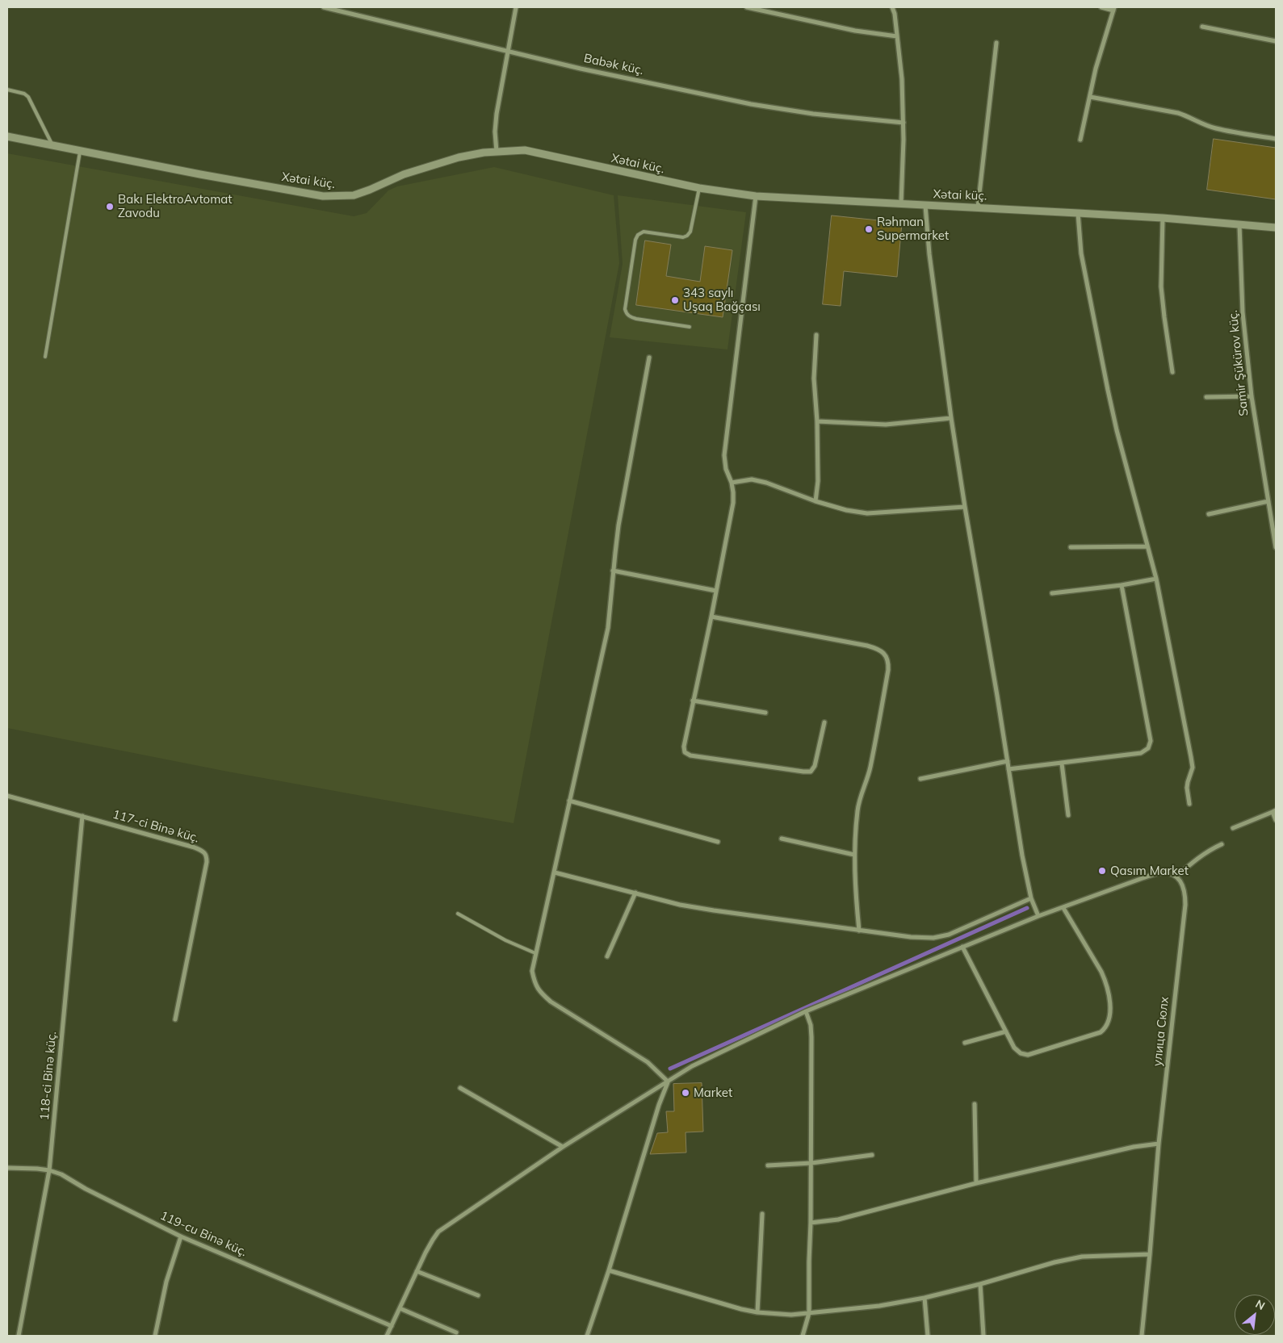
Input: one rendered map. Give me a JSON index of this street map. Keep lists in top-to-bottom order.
{
  "streets": {
    "street": [
      "Babək küç.",
      "Xətai küç.",
      "Samir Şükürov küç.",
      "117-ci Binə küç.",
      "улица Сюлх",
      "118-ci Binə küç.",
      "119-cu Binə küç."
    ]
  },
  "crossings": [
    ["Xətai küç.", "Samir Şükürov küç."],
    ["117-ci Binə küç.", "118-ci Binə küç."],
    ["118-ci Binə küç.", "119-cu Binə küç."]
  ],
  "places": [
    "Bakı ElektroAvtomat Zavodu",
    "Rəhman Supermarket",
    "343 saylı Uşaq Bağçası",
    "Qasım Market",
    "Market"
  ],
  "north": "top right"
}
